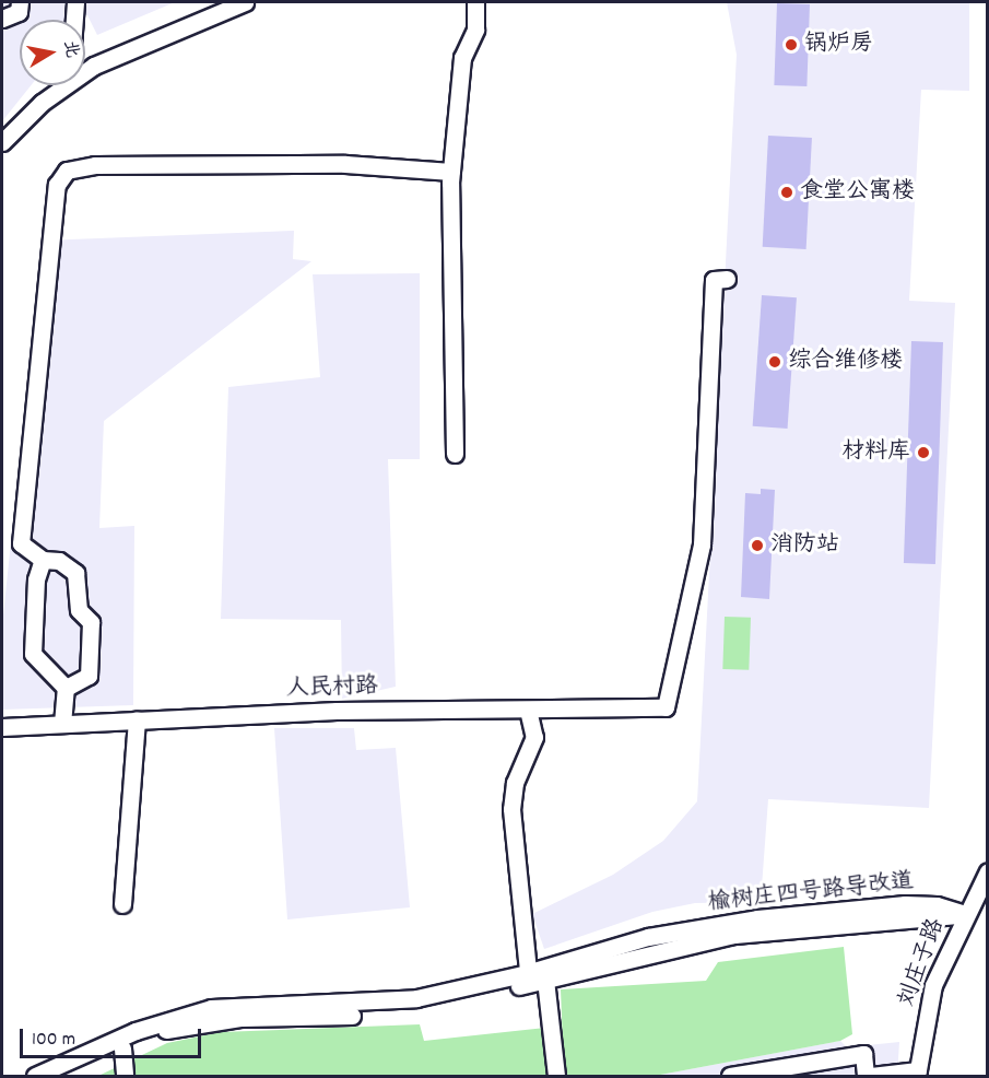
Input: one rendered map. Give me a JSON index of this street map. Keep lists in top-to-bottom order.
{
  "streets": {
    "street": ["人民村路", "榆树庄四号路导改道", "刘庄子路"]
  },
  "crossings": [
    ["榆树庄四号路导改道", "刘庄子路"]
  ],
  "places": [
    "锅炉房",
    "食堂公寓楼",
    "综合维修楼",
    "材料库",
    "消防站"
  ],
  "scale_bar": "100 m",
  "north": "right"
}
